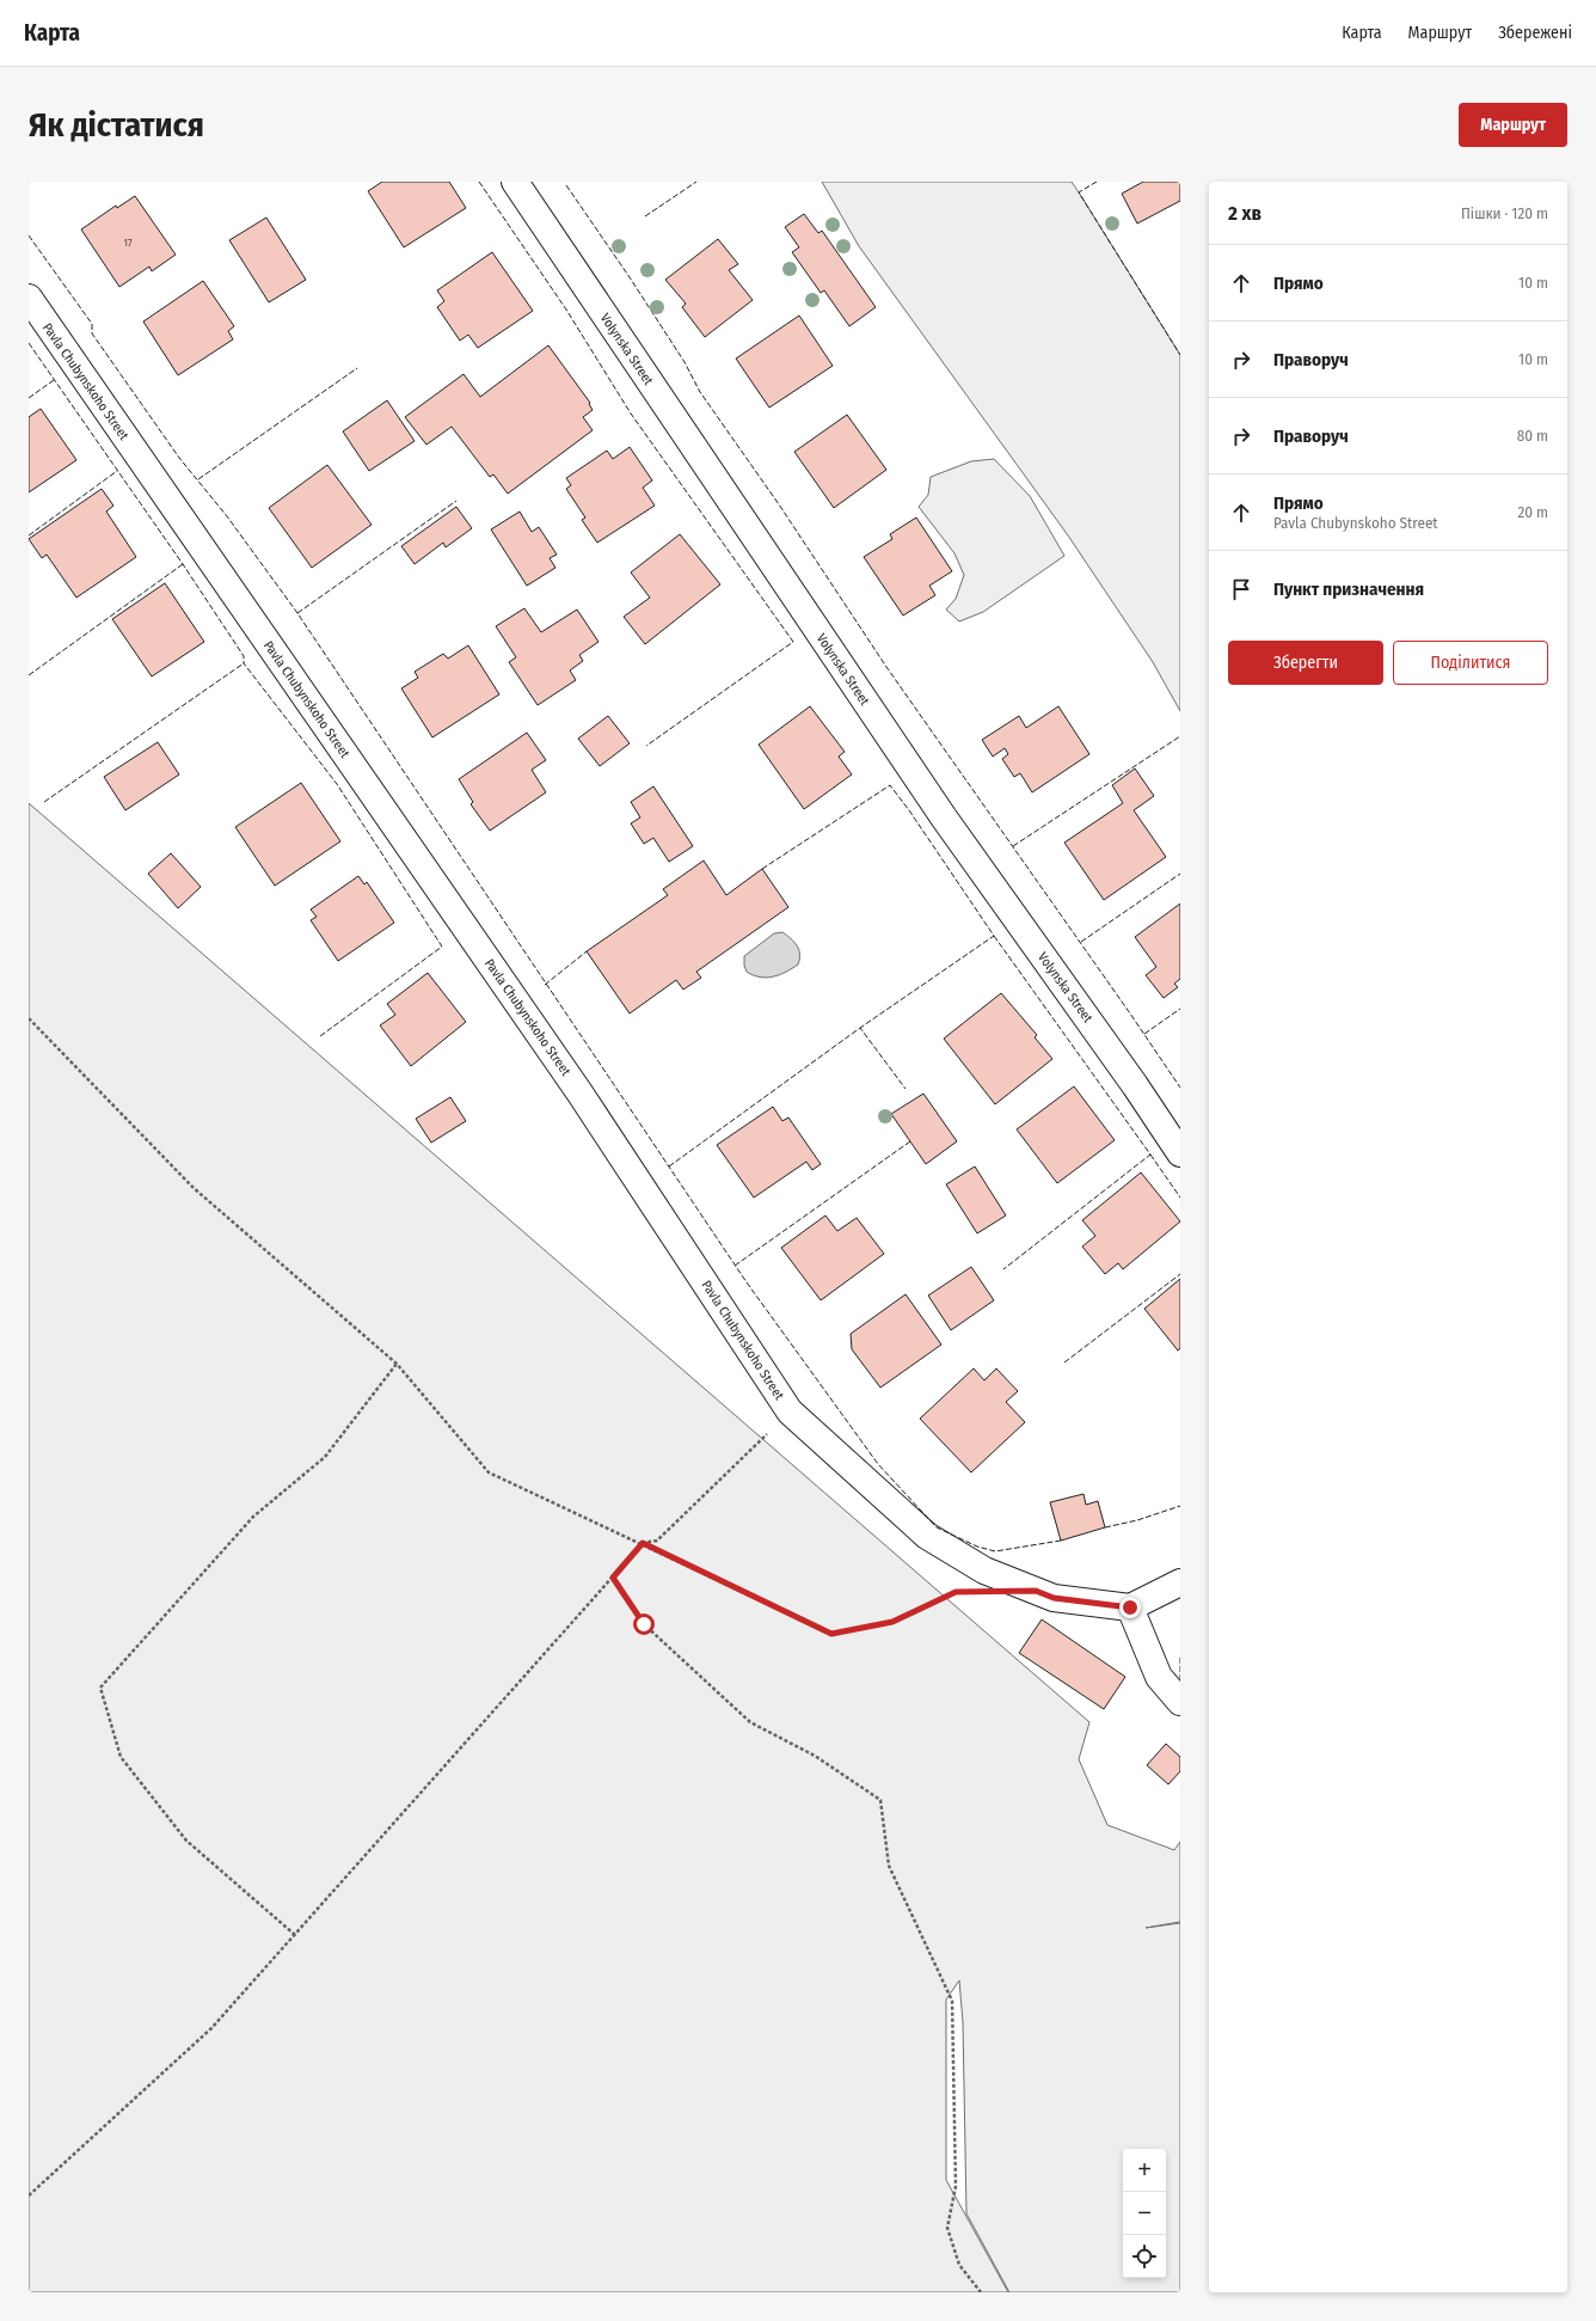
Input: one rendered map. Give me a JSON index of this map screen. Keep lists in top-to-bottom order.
{
  "streets": {
    "street": ["Volynska Street", "Pavla Chubynskoho Street"]
  },
  "house_numbers": ["17"],
  "page": {
    "header": "Карта",
    "nav": ["Карта", "Маршрут", "Збережені"],
    "buttons": [
      "Маршрут",
      ["Зберегти", "Поділитися"]
    ],
    "title": "Як дістатися",
    "heading": ["2 хв", "Пішки · 120 m"],
    "list": [
      ["Прямо", "10 m"],
      ["Праворуч", "10 m"],
      ["Праворуч", "80 m"],
      ["Прямо", "Pavla Chubynskoho Street", "20 m"],
      "Пункт призначення"
    ],
    "map_buttons": ["+", "−"]
  }
}
